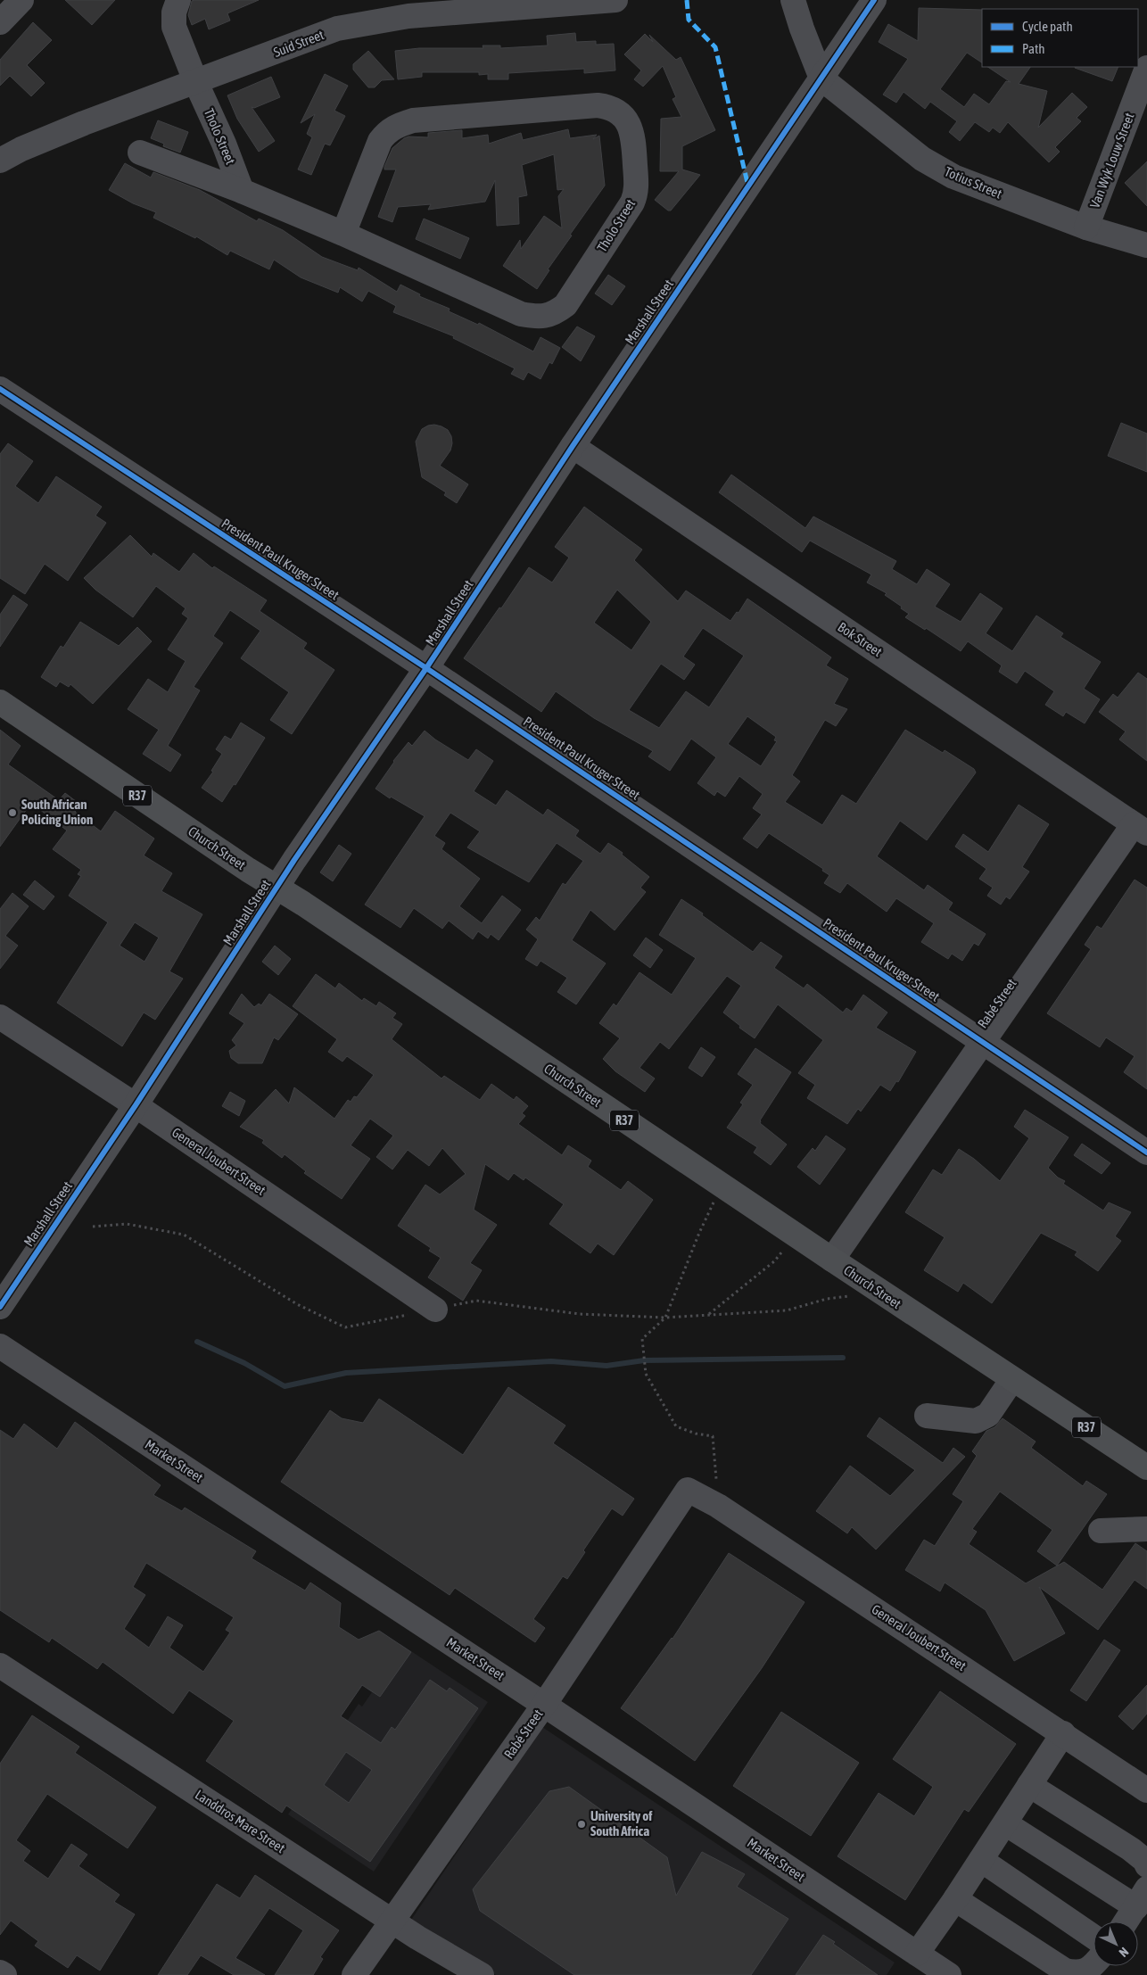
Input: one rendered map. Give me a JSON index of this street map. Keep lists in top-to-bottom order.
{
  "streets": {
    "main road": ["R37", "Church Street"],
    "street": [
      "Suid Street",
      "Tholo Street",
      "Van Wyk Louw Street",
      "Totius Street",
      "Marshall Street",
      "President Paul Kruger Street",
      "Bok Street",
      "Rabé Street",
      "General Joubert Street",
      "Market Street",
      "Landdros Mare Street"
    ]
  },
  "crossings": [
    ["Suid Street", "Tholo Street"],
    ["Van Wyk Louw Street", "Totius Street"],
    ["Totius Street", "Marshall Street"],
    ["Marshall Street", "President Paul Kruger Street"],
    ["Marshall Street", "Bok Street"],
    ["Marshall Street", "Church Street"],
    ["Marshall Street", "General Joubert Street"],
    ["President Paul Kruger Street", "Rabé Street"],
    ["Bok Street", "Rabé Street"],
    ["Church Street", "Rabé Street"],
    ["Rabé Street", "General Joubert Street"],
    ["Rabé Street", "Market Street"],
    ["Rabé Street", "Landdros Mare Street"]
  ],
  "places": ["South African Policing Union", "University of South Africa"],
  "legend": ["Cycle path", "Path"],
  "north": "bottom right"
}
